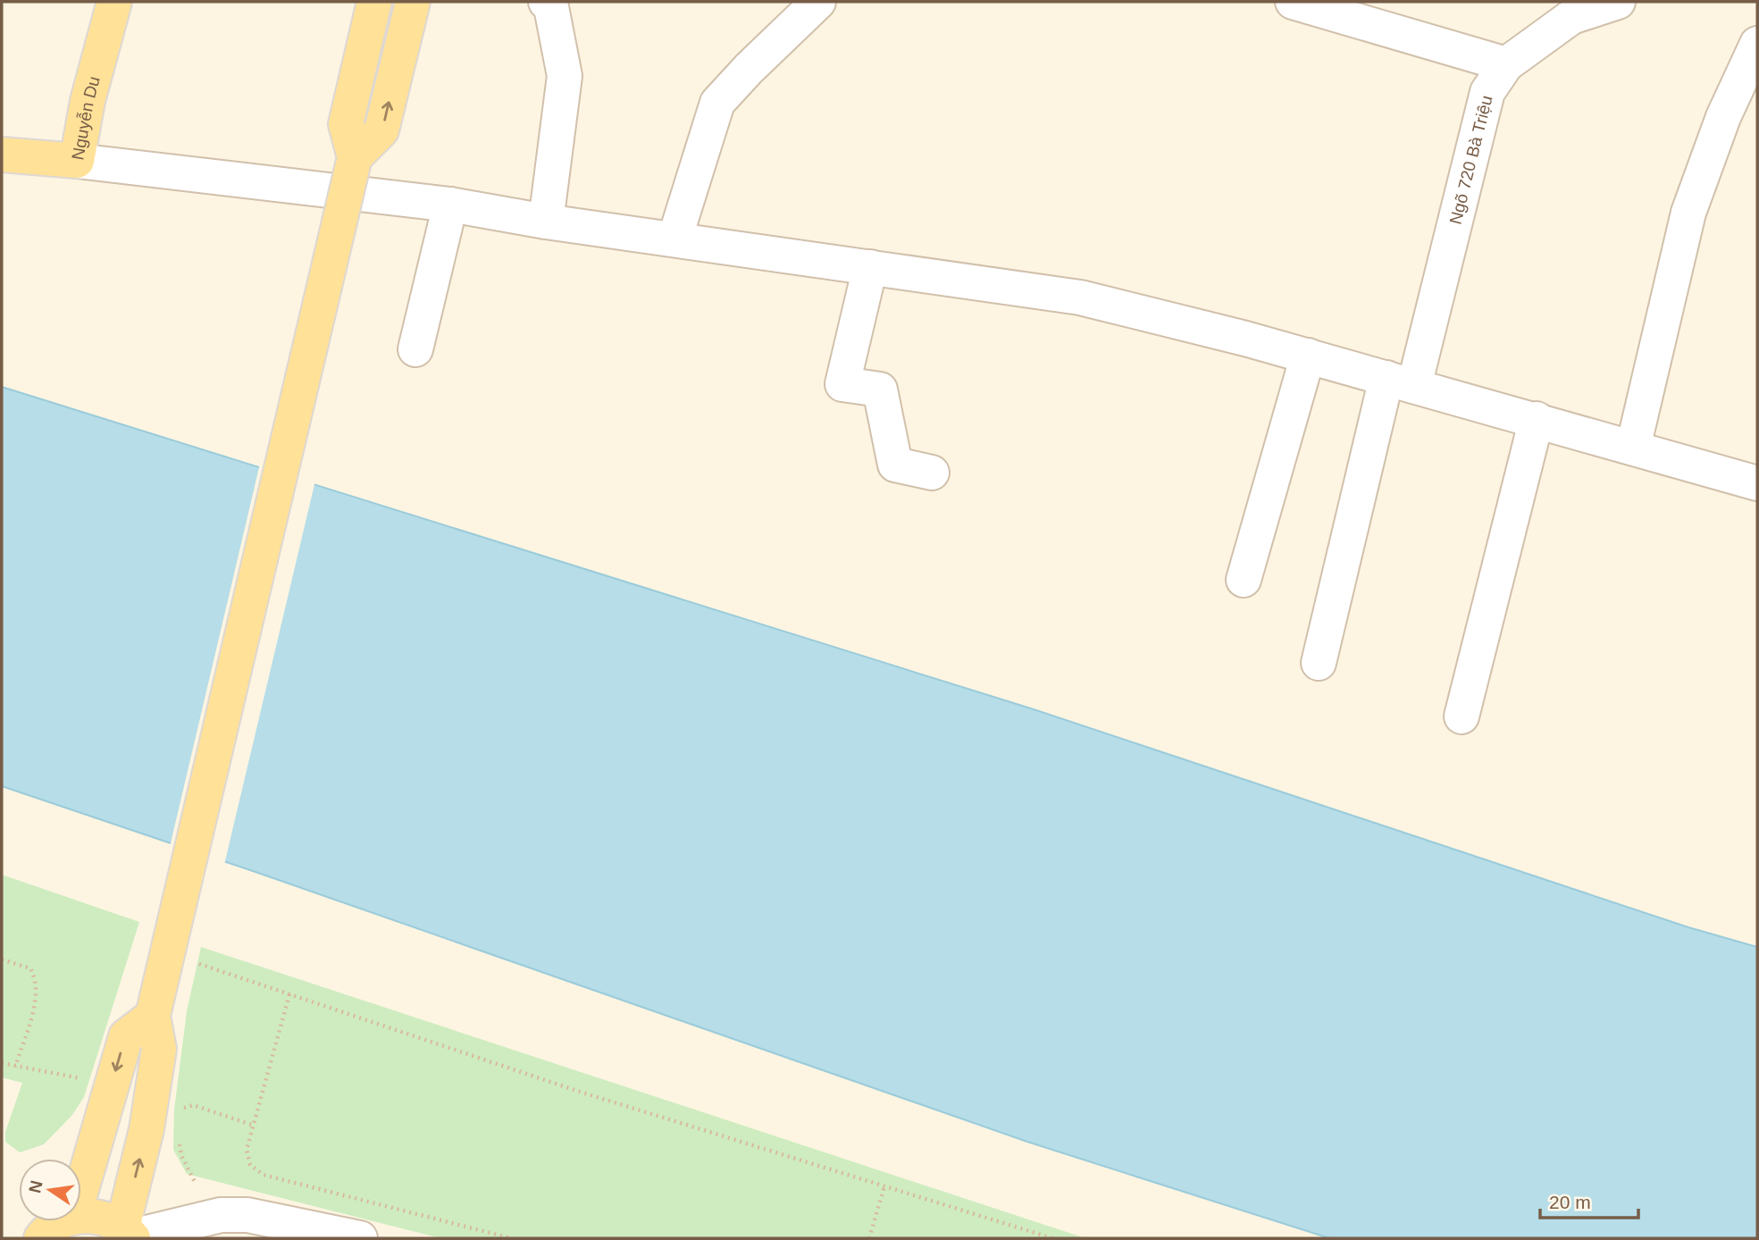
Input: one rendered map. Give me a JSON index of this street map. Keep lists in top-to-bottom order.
{
  "streets": {
    "main road": ["Nguyễn Du"],
    "street": ["Ngõ 720 Bà Triệu"]
  },
  "scale_bar": "20 m",
  "north": "left"
}
